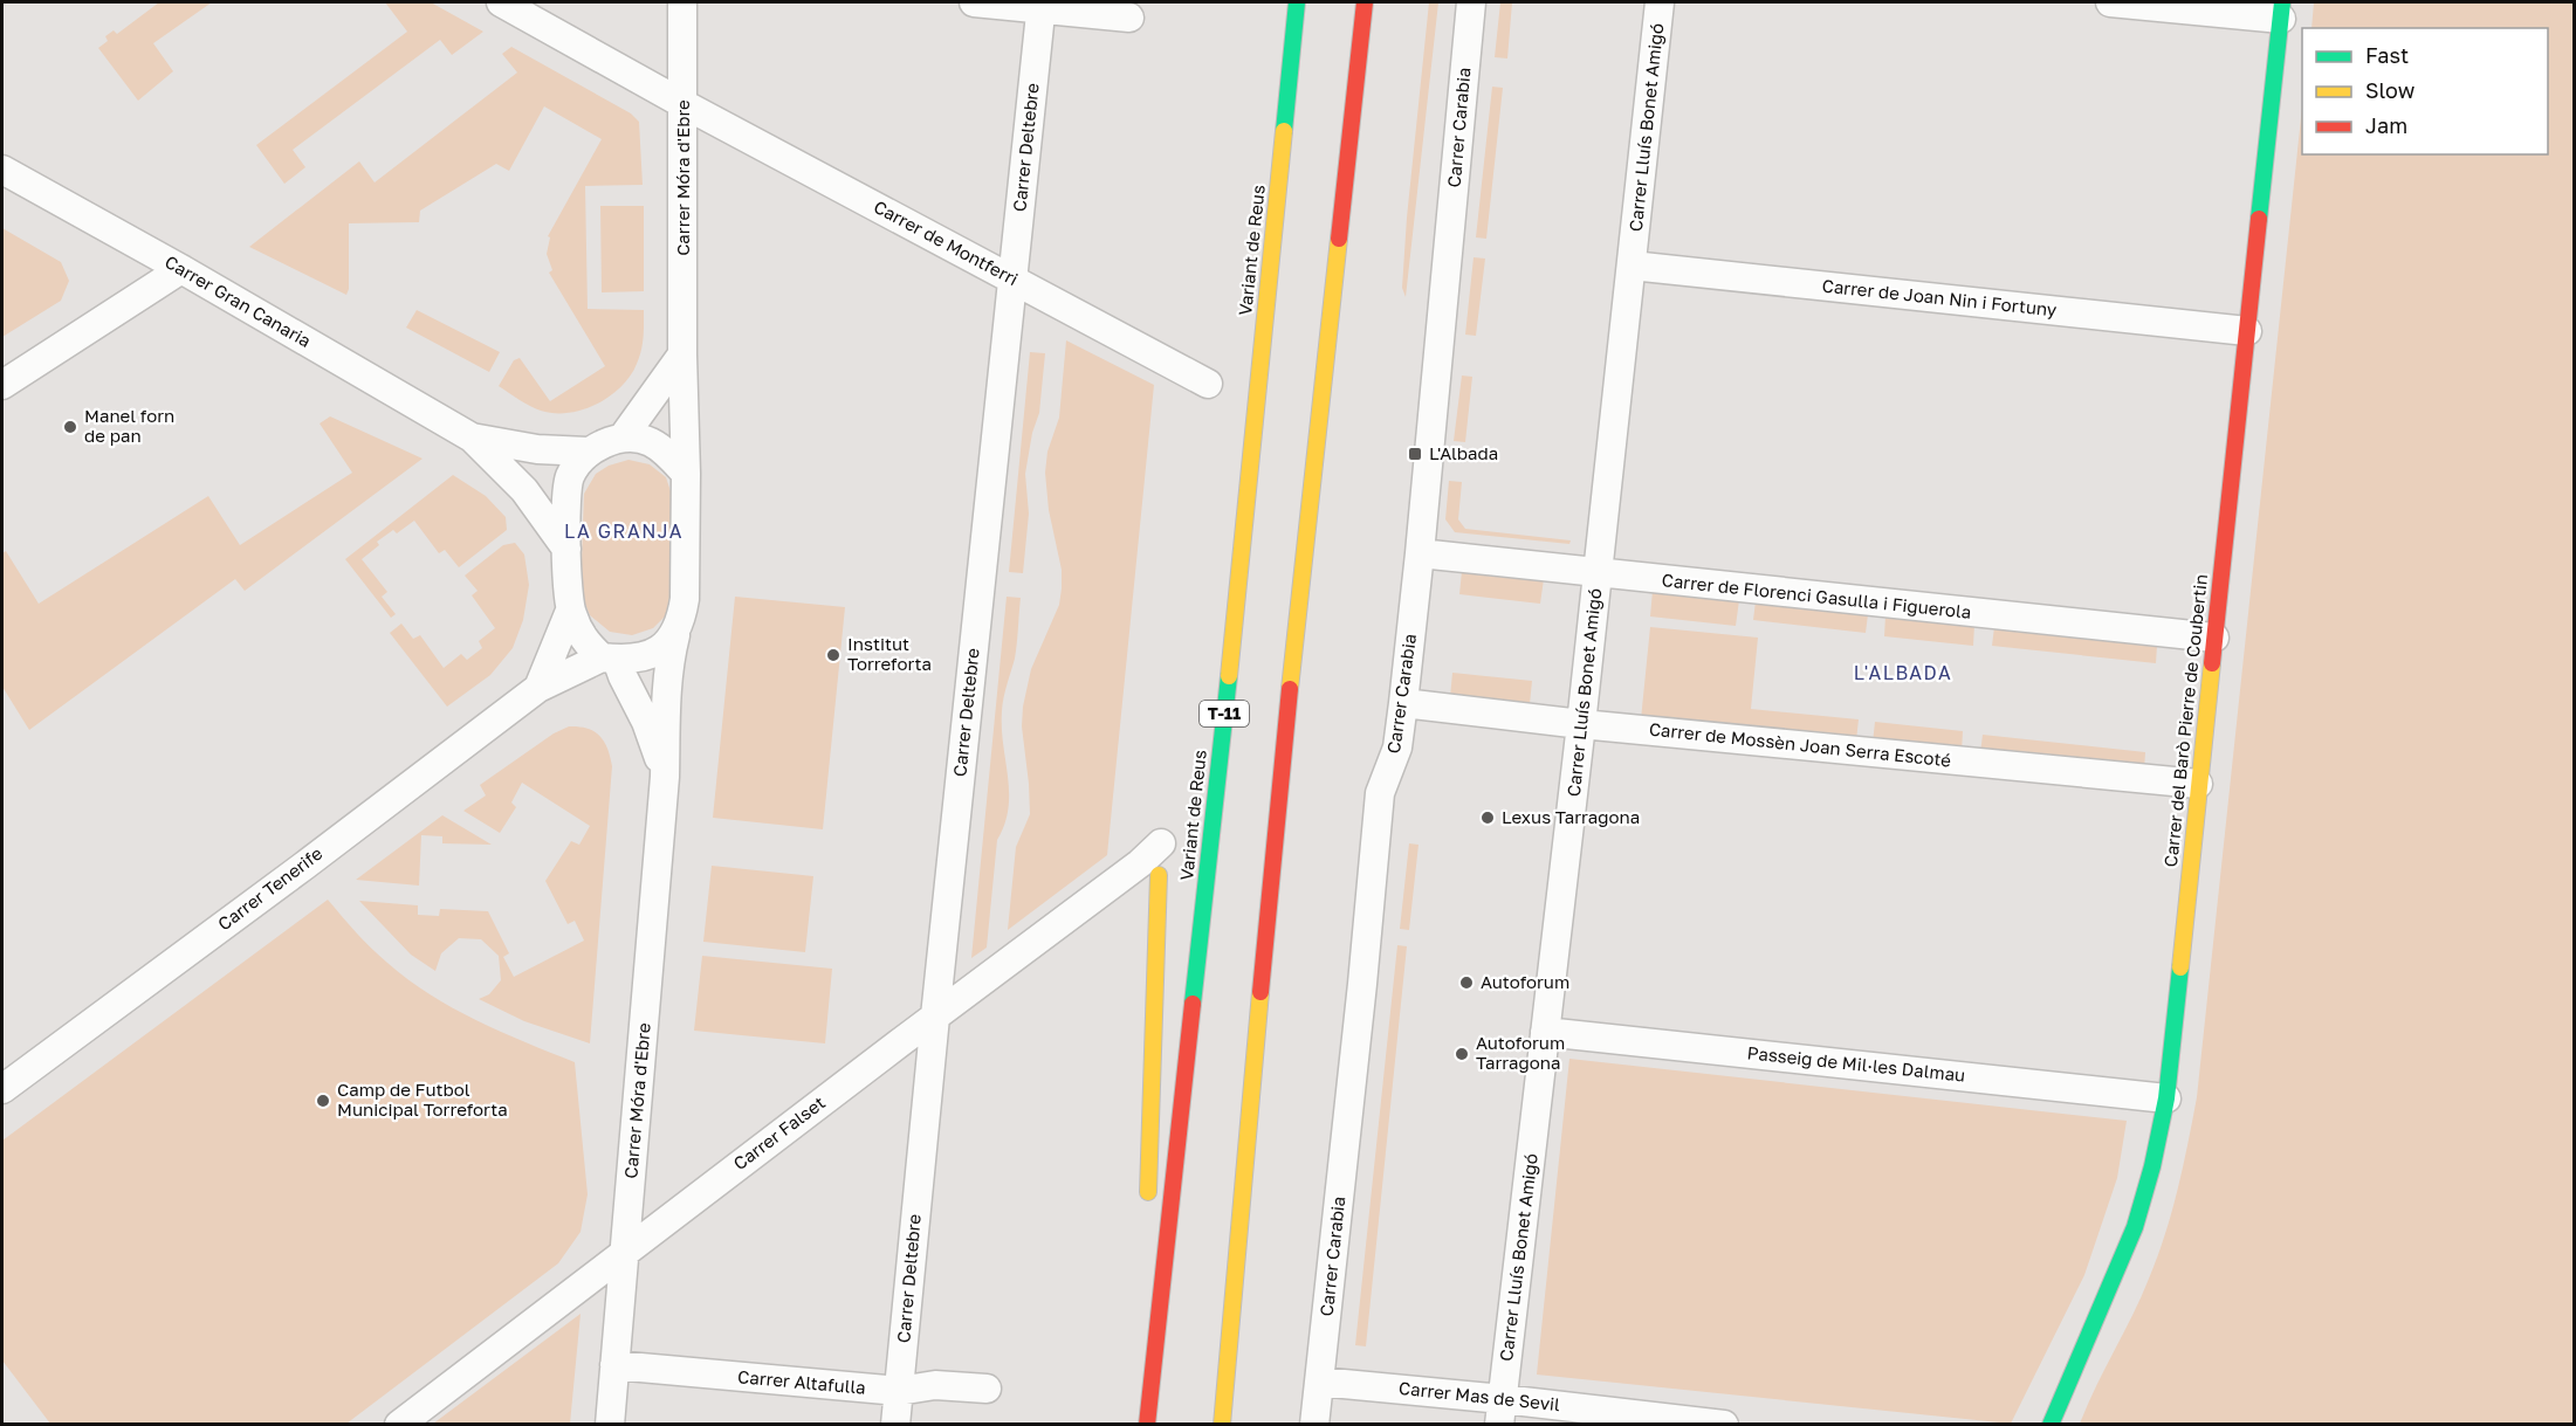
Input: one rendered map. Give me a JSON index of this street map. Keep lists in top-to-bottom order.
{
  "streets": {
    "main road": ["Variant de Reus", "T-11", "Carrer del Barò Pierre de Coubertin"],
    "street": [
      "Carrer Carabia",
      "Carrer Lluís Bonet Amigó",
      "Carrer Deltebre",
      "Carrer Móra d'Ebre",
      "Carrer de Montferri",
      "Carrer de Joan Nin i Fortuny",
      "Carrer Gran Canaria",
      "Carrer de Florenci Gasulla i Figuerola",
      "Carrer de Mossèn Joan Serra Escoté",
      "Carrer Tenerife",
      "Passeig de Mil·les Dalmau",
      "Carrer Falset",
      "Carrer Altafulla",
      "Carrer Mas de Sevil"
    ]
  },
  "crossings": [
    ["Carrer Carabia", "Carrer de Florenci Gasulla i Figuerola"],
    ["Carrer Carabia", "Carrer de Mossèn Joan Serra Escoté"],
    ["Carrer Carabia", "Carrer Mas de Sevil"],
    ["Carrer Lluís Bonet Amigó", "Carrer de Joan Nin i Fortuny"],
    ["Carrer Lluís Bonet Amigó", "Carrer de Florenci Gasulla i Figuerola"],
    ["Carrer Lluís Bonet Amigó", "Carrer de Mossèn Joan Serra Escoté"],
    ["Carrer Lluís Bonet Amigó", "Passeig de Mil·les Dalmau"],
    ["Carrer Lluís Bonet Amigó", "Carrer Mas de Sevil"],
    ["Carrer Deltebre", "Carrer de Montferri"],
    ["Carrer Deltebre", "Carrer Falset"],
    ["Carrer Deltebre", "Carrer Altafulla"],
    ["Carrer Móra d'Ebre", "Carrer de Montferri"],
    ["Carrer Móra d'Ebre", "Carrer Gran Canaria"],
    ["Carrer Móra d'Ebre", "Carrer Tenerife"],
    ["Carrer Móra d'Ebre", "Carrer Falset"],
    ["Carrer Móra d'Ebre", "Carrer Altafulla"],
    ["Carrer de Joan Nin i Fortuny", "Carrer del Barò Pierre de Coubertin"],
    ["Carrer Gran Canaria", "Carrer Tenerife"],
    ["Carrer de Florenci Gasulla i Figuerola", "Carrer del Barò Pierre de Coubertin"],
    ["Carrer del Barò Pierre de Coubertin", "Carrer de Mossèn Joan Serra Escoté"],
    ["Carrer del Barò Pierre de Coubertin", "Passeig de Mil·les Dalmau"]
  ],
  "districts": ["LA GRANJA", "L'ALBADA"],
  "places": {
    "other": [
      "Manel forn de pan",
      "Institut Torreforta",
      "Lexus Tarragona",
      "Autoforum",
      "Autoforum Tarragona",
      "Camp de Futbol Municipal Torreforta"
    ],
    "transit": ["L'Albada"]
  },
  "legend": ["Fast", "Slow", "Jam"]
}
